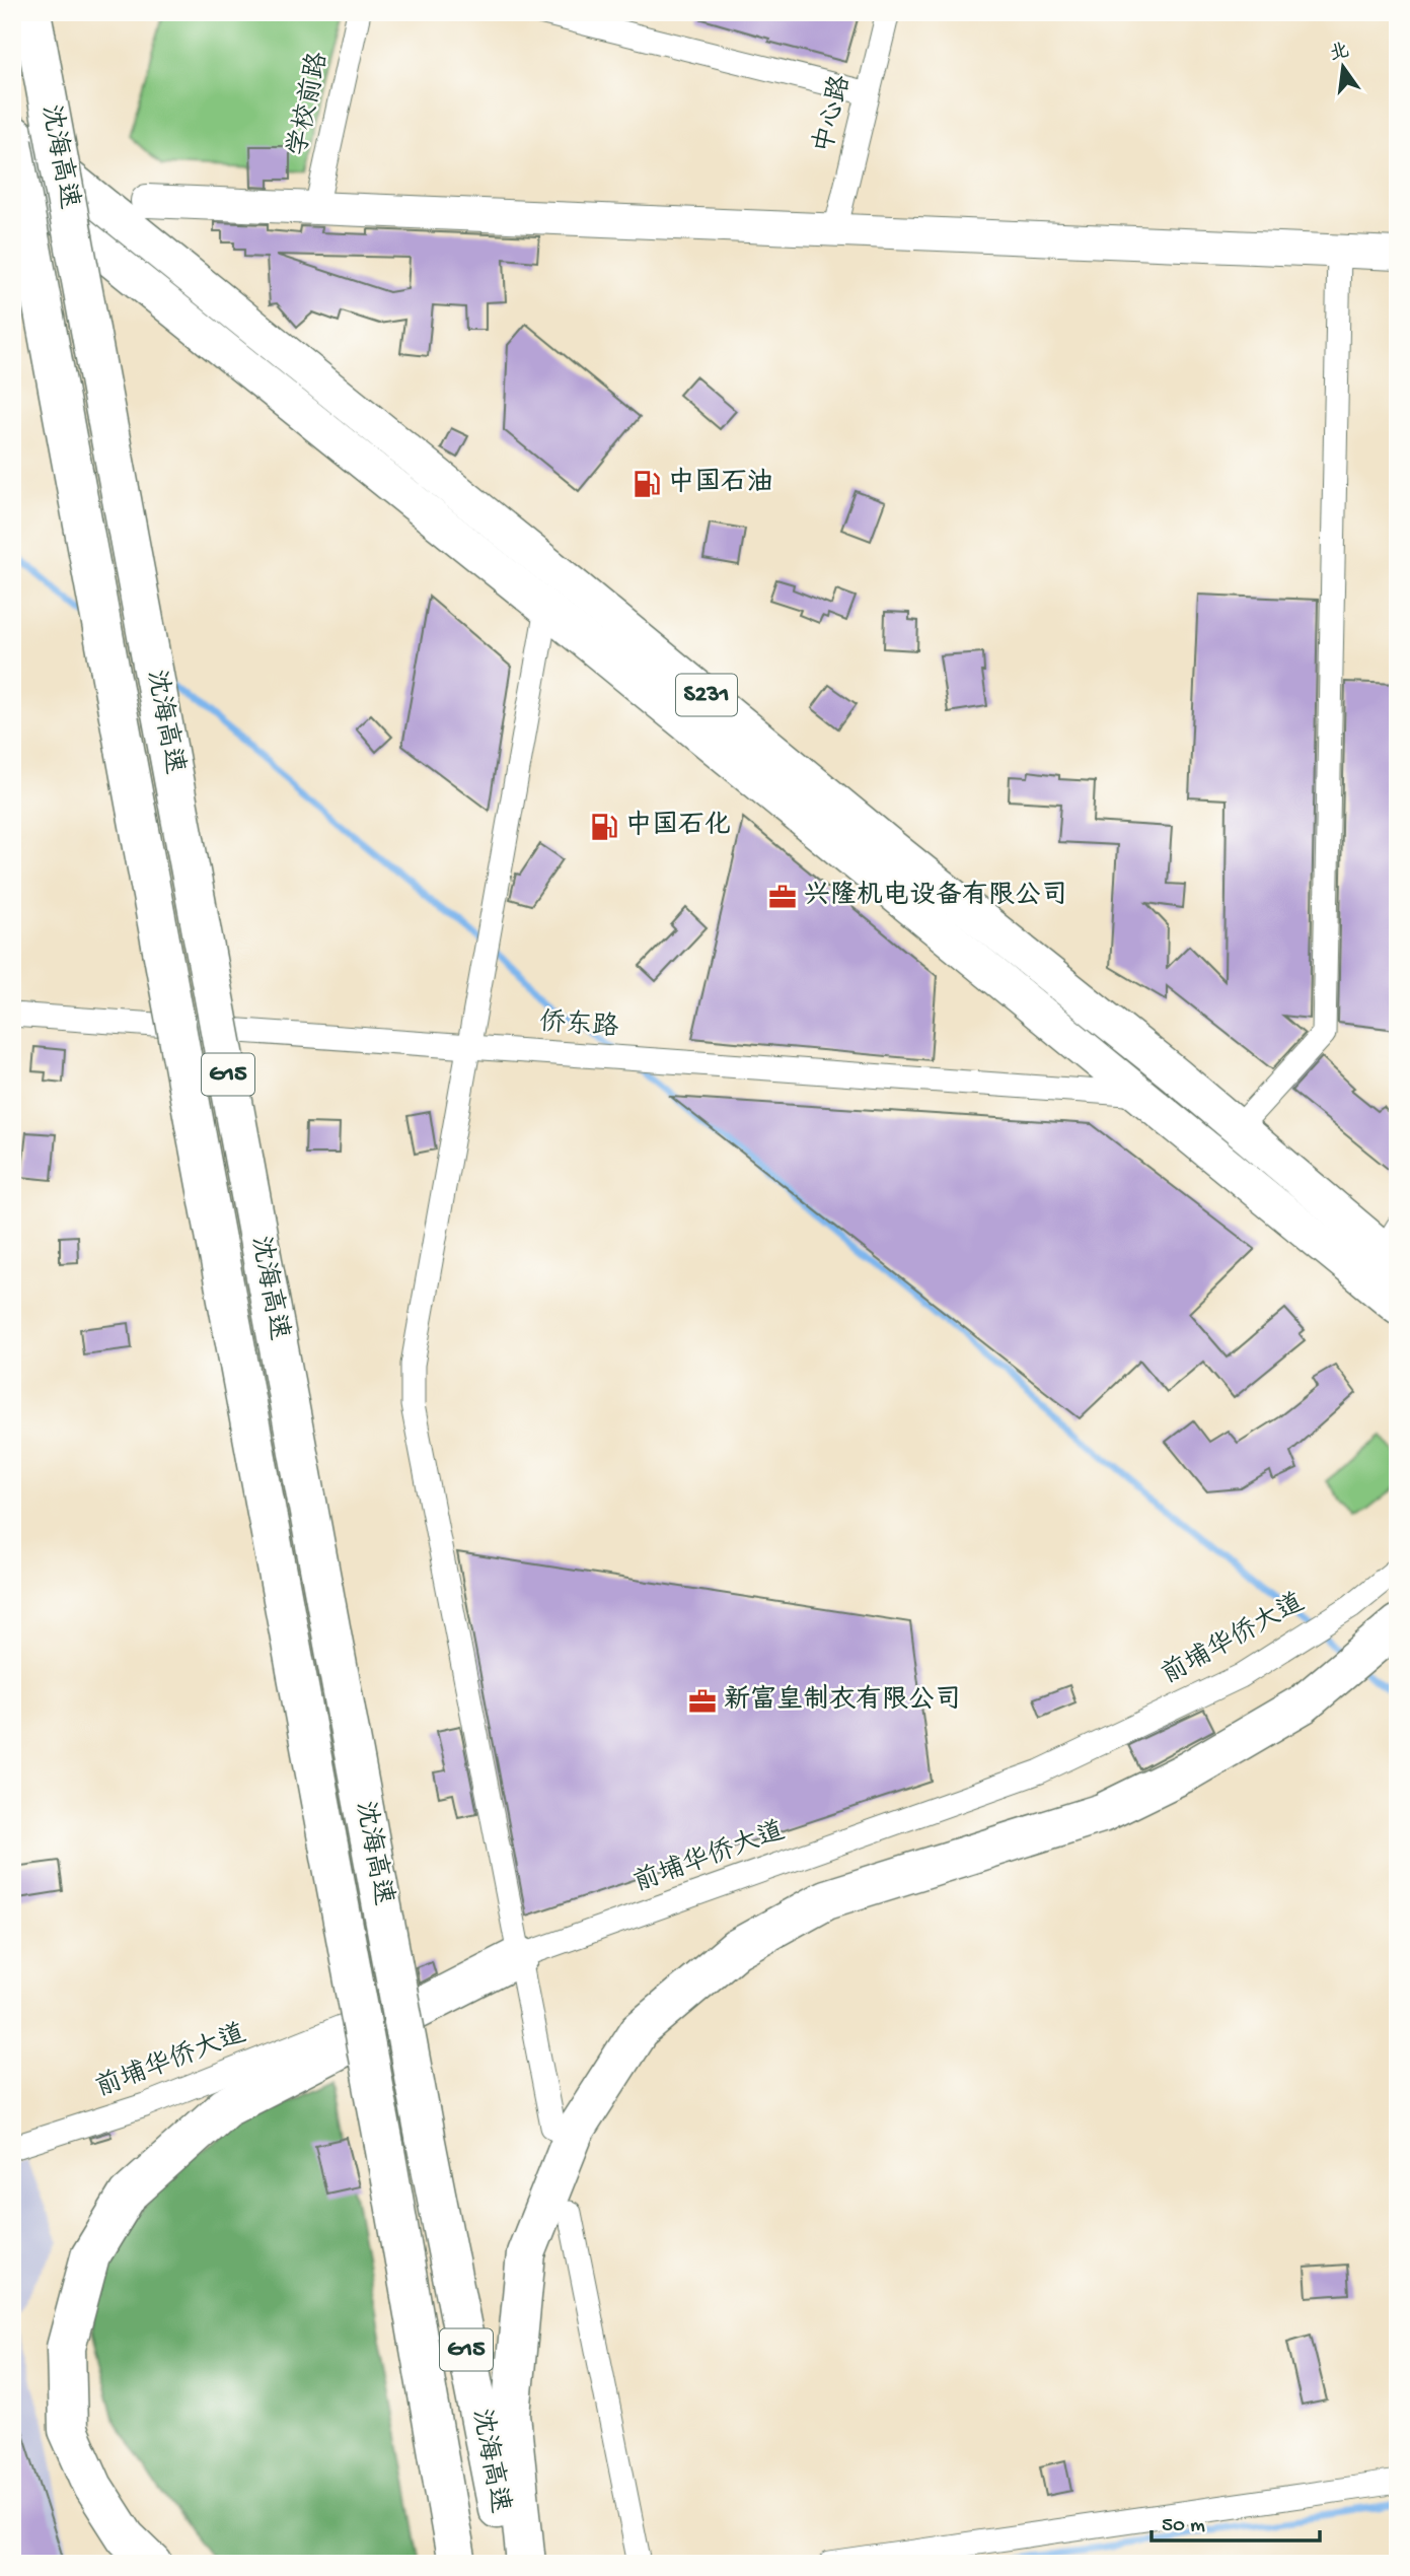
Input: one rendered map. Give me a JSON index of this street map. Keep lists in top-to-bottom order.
{
  "streets": {
    "highway": ["沈海高速", "G15"],
    "main road": ["S231"],
    "street": [
      "学校前路",
      "中心路",
      "侨东路",
      "前埔华侨大道"
    ]
  },
  "crossings": [
    ["S231", "侨东路"]
  ],
  "places": {
    "fuel station": ["中国石油", "中国石化"],
    "office": ["兴隆机电设备有限公司", "新富皇制衣有限公司"]
  },
  "scale_bar": "50 m",
  "north": "top"
}
